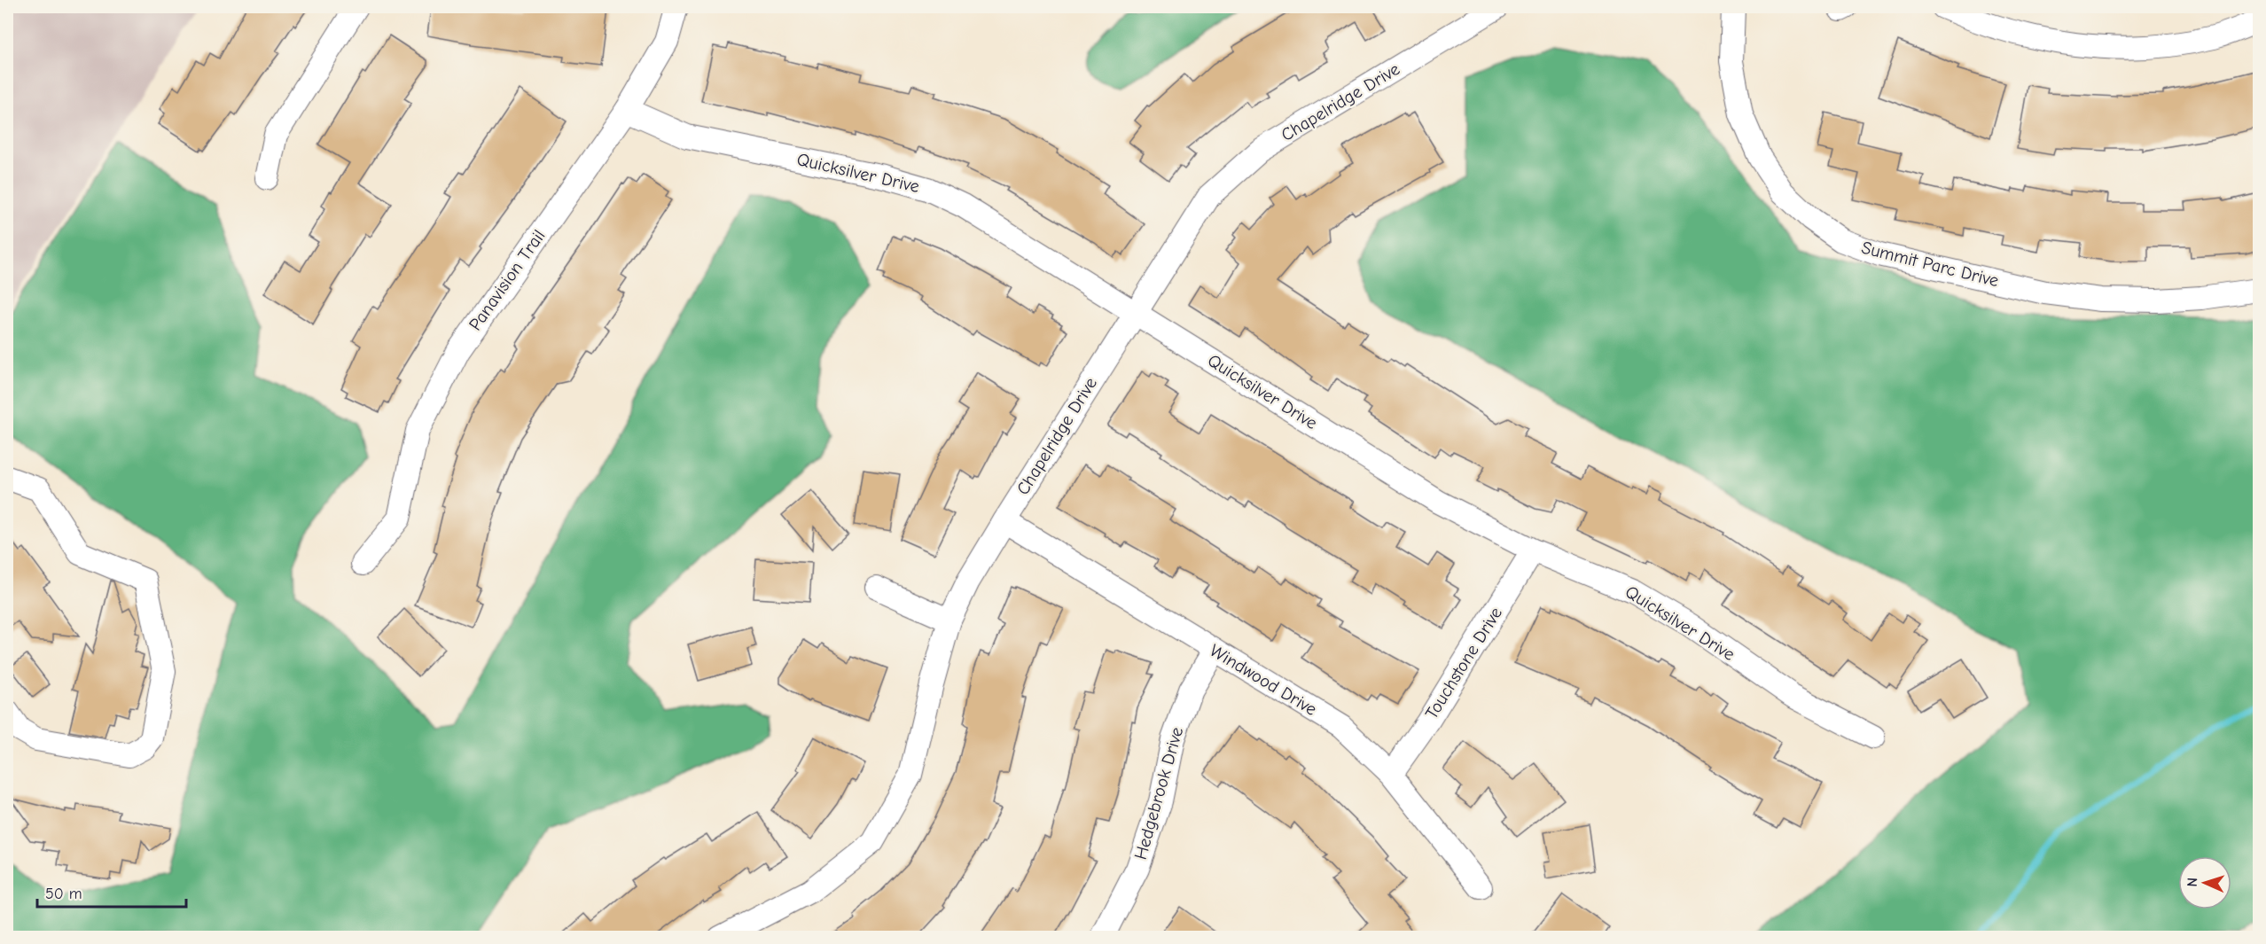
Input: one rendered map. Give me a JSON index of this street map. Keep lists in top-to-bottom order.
{
  "streets": {
    "street": [
      "Chapelridge Drive",
      "Quicksilver Drive",
      "Summit Parc Drive",
      "Panavision Trail",
      "Touchstone Drive",
      "Windwood Drive",
      "Hedgebrook Drive"
    ]
  },
  "crossings": [
    ["Chapelridge Drive", "Quicksilver Drive"],
    ["Chapelridge Drive", "Windwood Drive"],
    ["Quicksilver Drive", "Panavision Trail"],
    ["Quicksilver Drive", "Touchstone Drive"],
    ["Touchstone Drive", "Windwood Drive"],
    ["Windwood Drive", "Hedgebrook Drive"]
  ],
  "scale_bar": "50 m",
  "north": "left"
}
